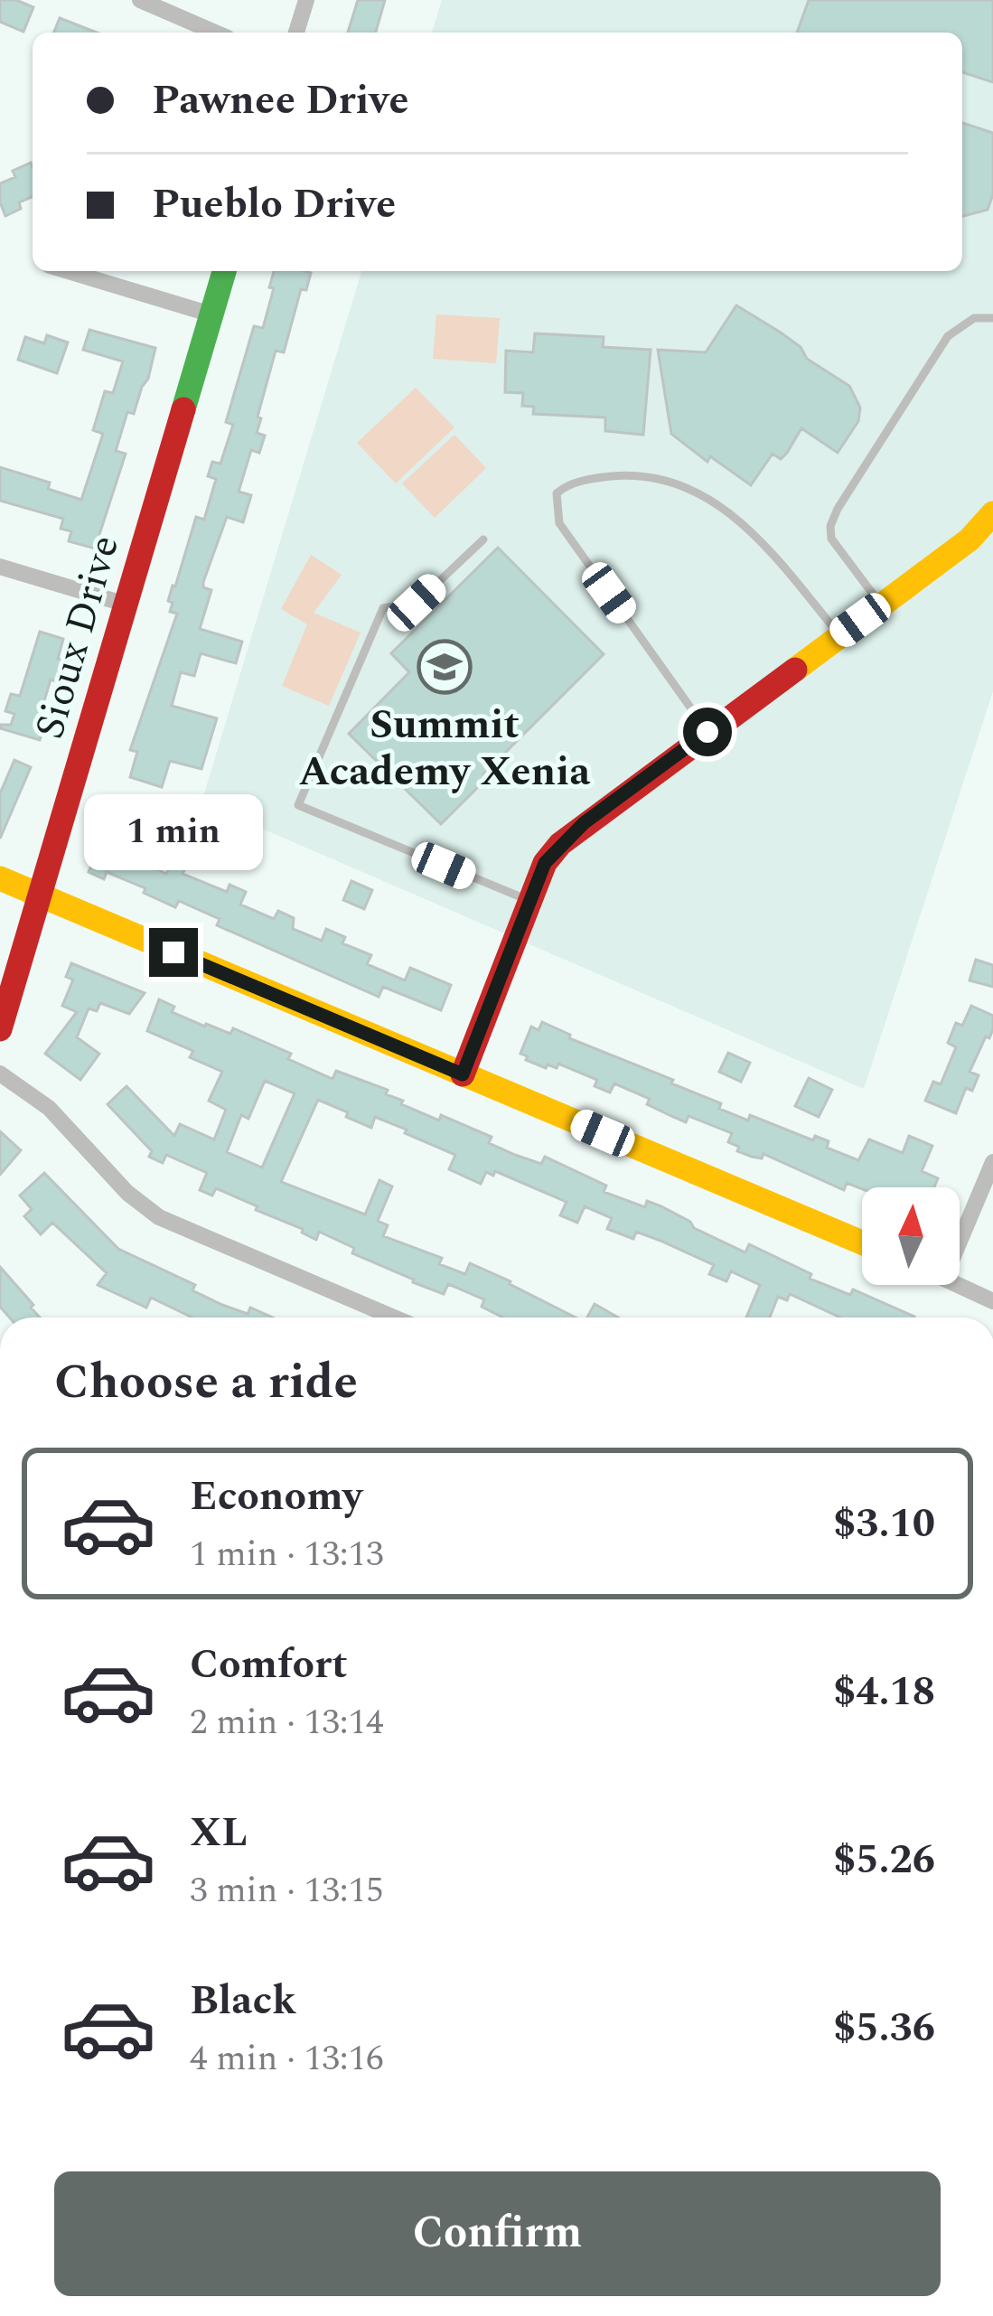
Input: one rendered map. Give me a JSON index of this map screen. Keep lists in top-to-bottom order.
{
  "streets": {
    "main road": ["Sioux Drive"]
  },
  "places": {
    "school or university": ["Summit Academy Xenia"]
  },
  "north": "top",
  "page": {
    "banner": ["Pawnee Drive", "Pueblo Drive"],
    "bubble": "1 min",
    "heading": "Choose a ride",
    "list": [
      {
        "name": "Economy",
        "note": "1 min · 13:13",
        "value": "$3.10"
      },
      {
        "name": "Comfort",
        "note": "2 min · 13:14",
        "value": "$4.18"
      },
      {
        "name": "XL",
        "note": "3 min · 13:15",
        "value": "$5.26"
      },
      {
        "name": "Black",
        "note": "4 min · 13:16",
        "value": "$5.36"
      }
    ],
    "buttons": "Confirm"
  }
}
